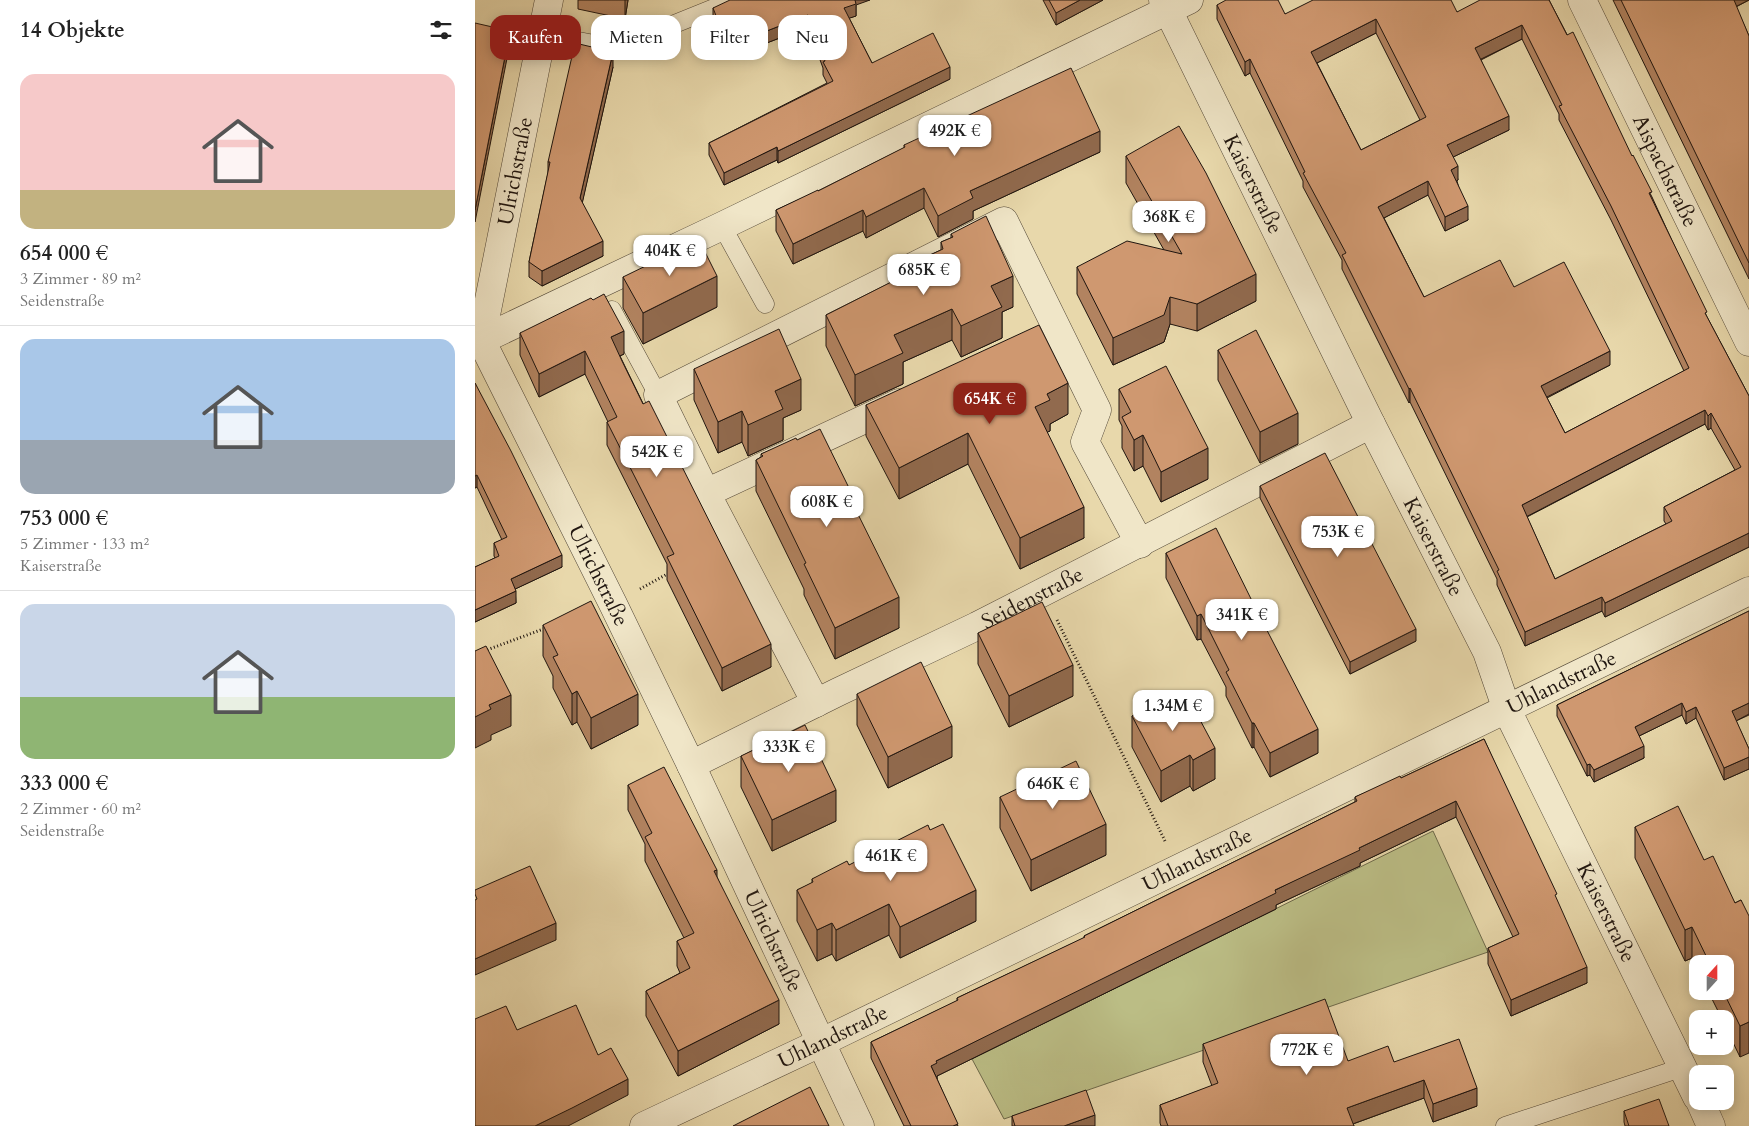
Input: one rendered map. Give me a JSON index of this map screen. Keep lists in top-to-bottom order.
{
  "streets": {
    "street": [
      "Ulrichstraße",
      "Aispachstraße",
      "Kaiserstraße",
      "Seidenstraße",
      "Uhlandstraße"
    ]
  },
  "crossings": [
    ["Ulrichstraße", "Seidenstraße"],
    ["Ulrichstraße", "Uhlandstraße"],
    ["Kaiserstraße", "Seidenstraße"],
    ["Kaiserstraße", "Uhlandstraße"]
  ],
  "north": "top",
  "page": {
    "heading": "14 Objekte",
    "chip": [
      "Kaufen",
      "Mieten",
      "Filter",
      "Neu"
    ],
    "list": [
      {
        "name": "654 000 €",
        "note": "3 Zimmer · 89 m² · Seidenstraße"
      },
      {
        "name": "753 000 €",
        "note": "5 Zimmer · 133 m² · Kaiserstraße"
      },
      {
        "name": "333 000 €",
        "note": "2 Zimmer · 60 m² · Seidenstraße"
      }
    ],
    "price": [
      "492K €",
      "368K €",
      "404K €",
      "685K €",
      "654K €",
      "542K €",
      "608K €",
      "753K €",
      "341K €",
      "1.34M €",
      "333K €",
      "646K €",
      "461K €",
      "772K €"
    ],
    "map_buttons": ["+", "−"]
  }
}
